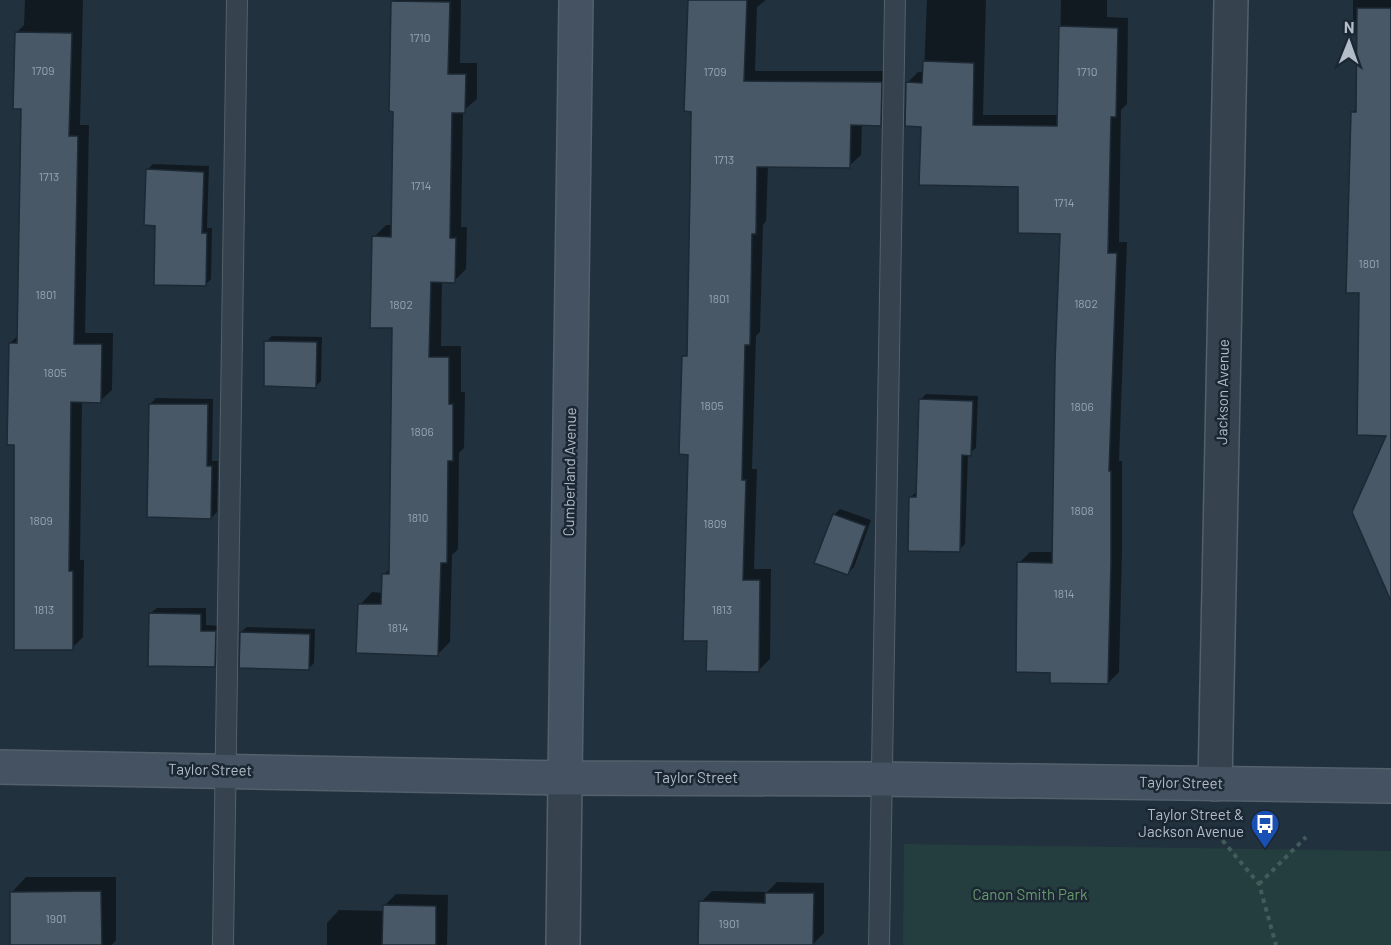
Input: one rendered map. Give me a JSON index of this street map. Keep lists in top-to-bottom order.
{
  "streets": {
    "main road": ["Cumberland Avenue", "Taylor Street"],
    "street": ["Jackson Avenue"]
  },
  "crossings": [
    ["Jackson Avenue", "Taylor Street"],
    ["Cumberland Avenue", "Taylor Street"]
  ],
  "parks": ["Canon Smith Park"],
  "places": {
    "bus stop": ["Taylor Street & Jackson Avenue"]
  },
  "house_numbers": [
    "1710",
    "1709",
    "1709",
    "1710",
    "1713",
    "1713",
    "1714",
    "1714",
    "1801",
    "1801",
    "1801",
    "1802",
    "1802",
    "1805",
    "1805",
    "1806",
    "1806",
    "1808",
    "1810",
    "1809",
    "1809",
    "1814",
    "1813",
    "1813",
    "1814",
    "1901",
    "1901"
  ],
  "north": "top"
}
